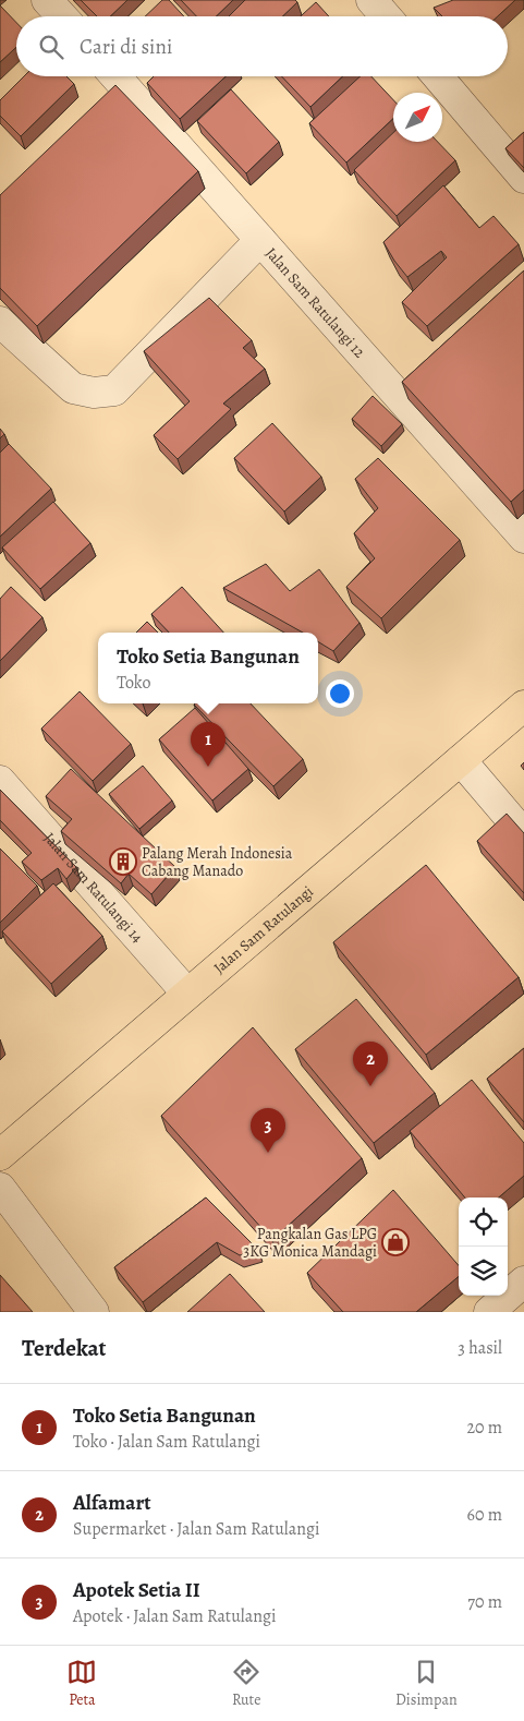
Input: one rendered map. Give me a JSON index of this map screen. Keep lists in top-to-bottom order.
{
  "streets": {
    "main road": ["Jalan Sam Ratulangi"],
    "street": ["Jalan Sam Ratulangi 12", "Jalan Sam Ratulangi 14"]
  },
  "crossings": [
    ["Jalan Sam Ratulangi 14", "Jalan Sam Ratulangi"]
  ],
  "places": {
    "building": ["Palang Merah Indonesia Cabang Manado"],
    "shop": ["Pangkalan Gas LPG 3KG Monica Mandagi"]
  },
  "north": "top right",
  "page": {
    "search": "Cari di sini",
    "popup": ["Toko Setia Bangunan", "Toko"],
    "pins": ["1", "2", "3"],
    "heading": ["Terdekat", "3 hasil"],
    "list": [
      {
        "mark": "1",
        "name": "Toko Setia Bangunan",
        "note": "Toko · Jalan Sam Ratulangi",
        "value": "20 m"
      },
      {
        "mark": "2",
        "name": "Alfamart",
        "note": "Supermarket · Jalan Sam Ratulangi",
        "value": "60 m"
      },
      {
        "mark": "3",
        "name": "Apotek Setia II",
        "note": "Apotek · Jalan Sam Ratulangi",
        "value": "70 m"
      }
    ],
    "nav": ["Peta", "Rute", "Disimpan"]
  }
}
